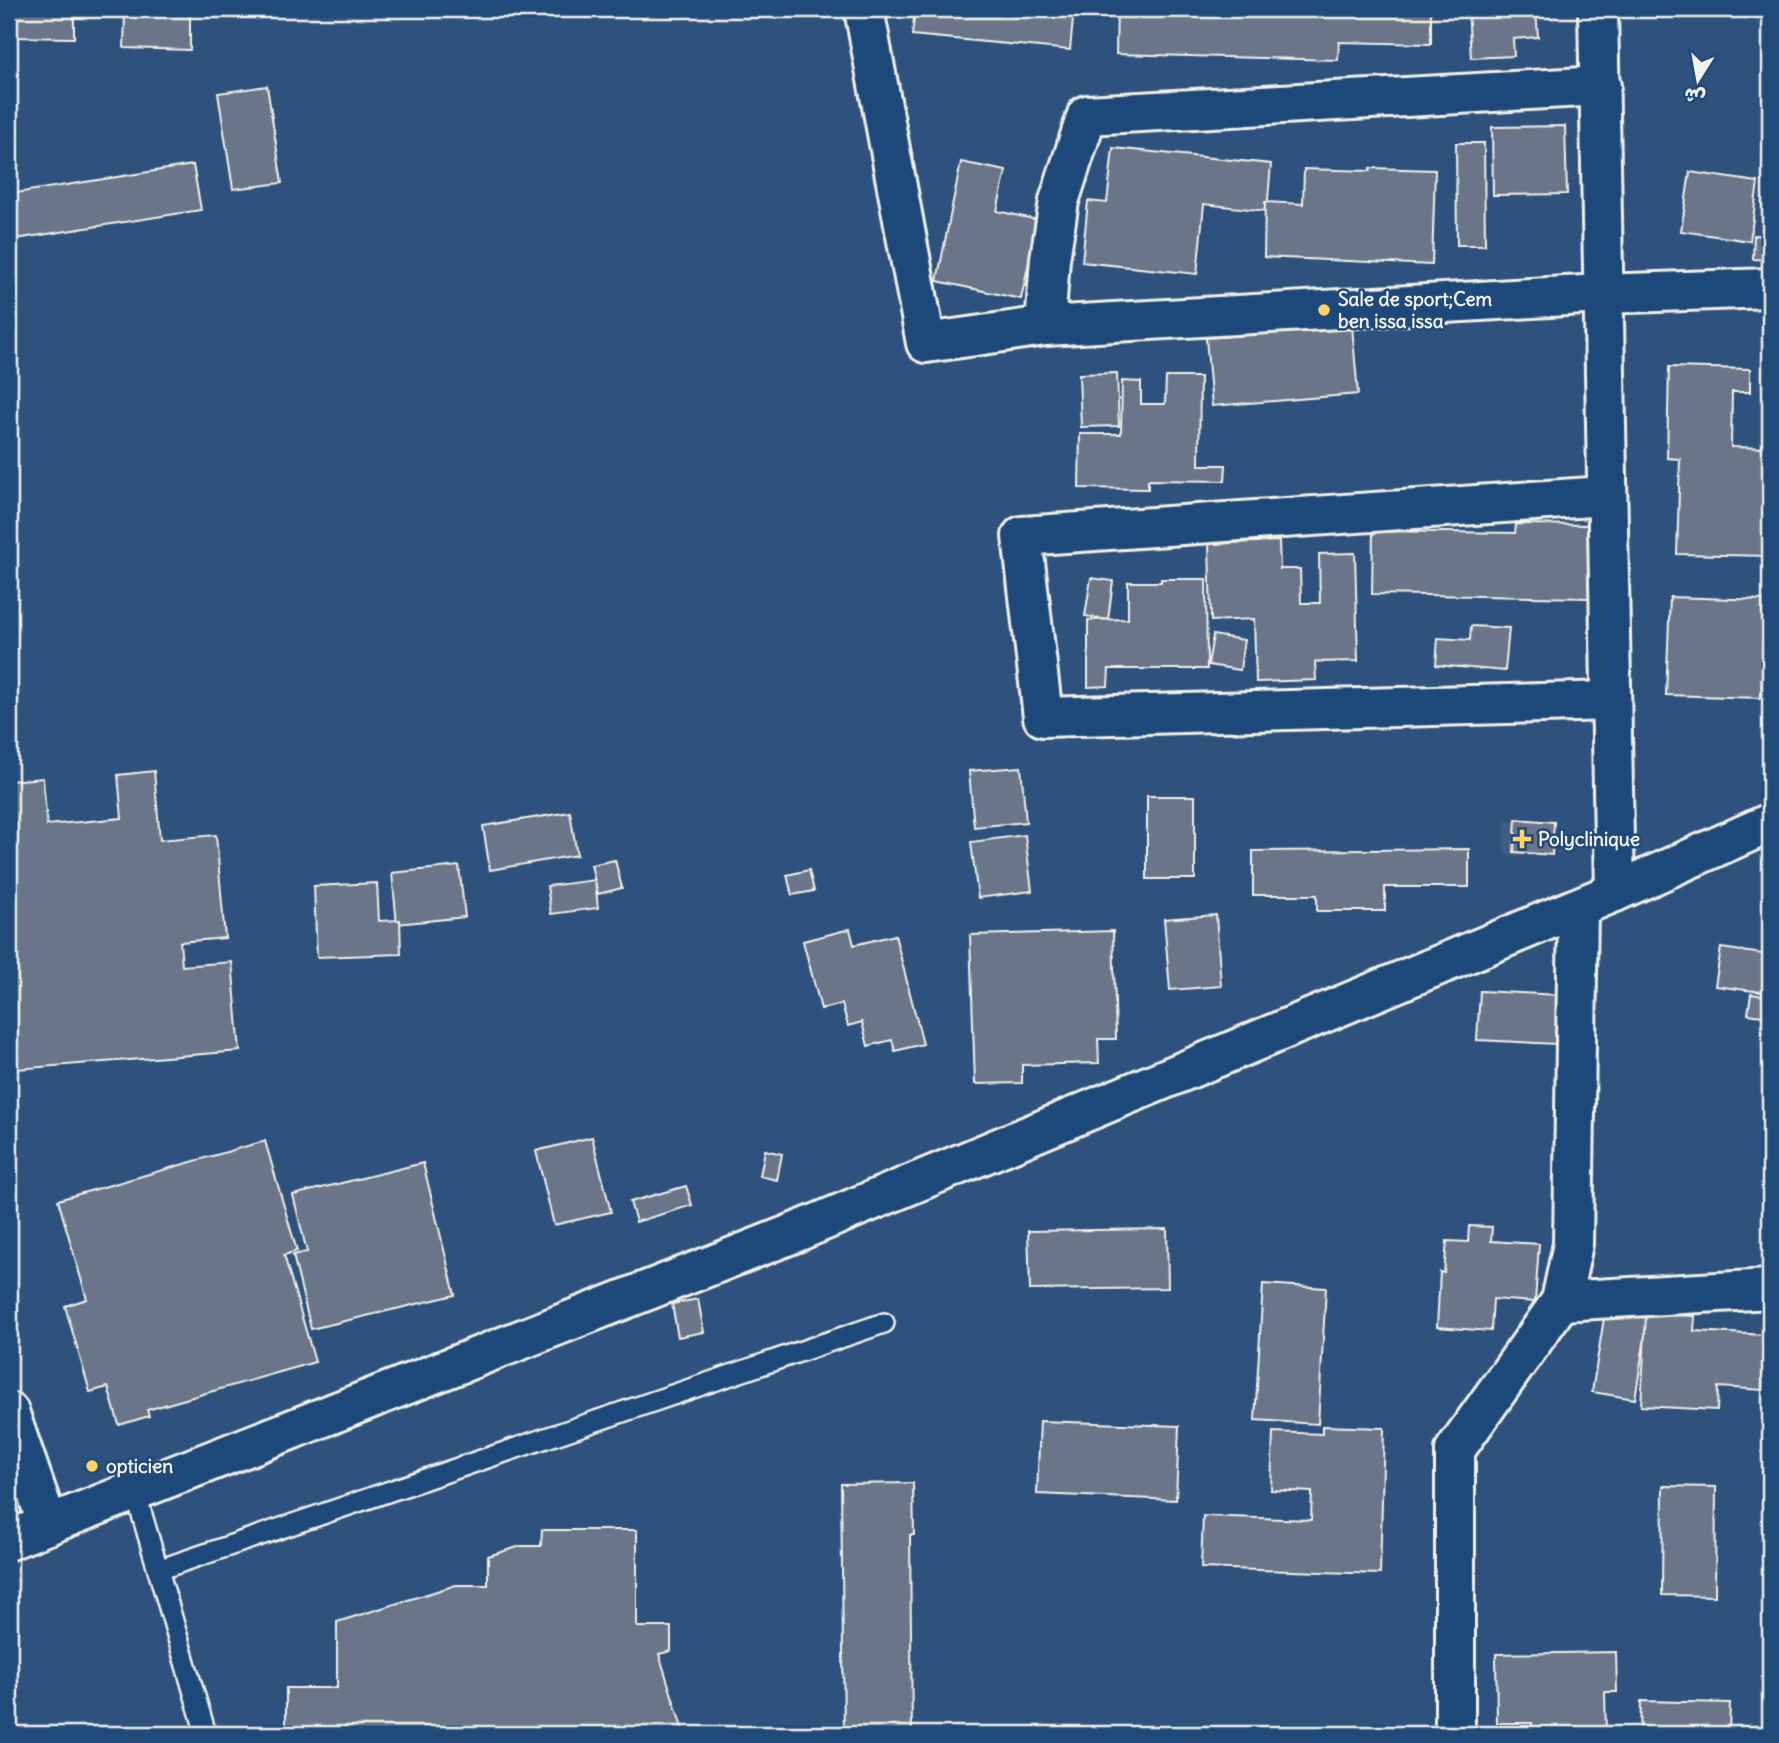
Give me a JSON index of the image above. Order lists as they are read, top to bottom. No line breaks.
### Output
{"places":{"other":["Sale de sport;Cem ben issa issa","opticien"],"health":["Polyclinique"]},"north":"bottom"}
